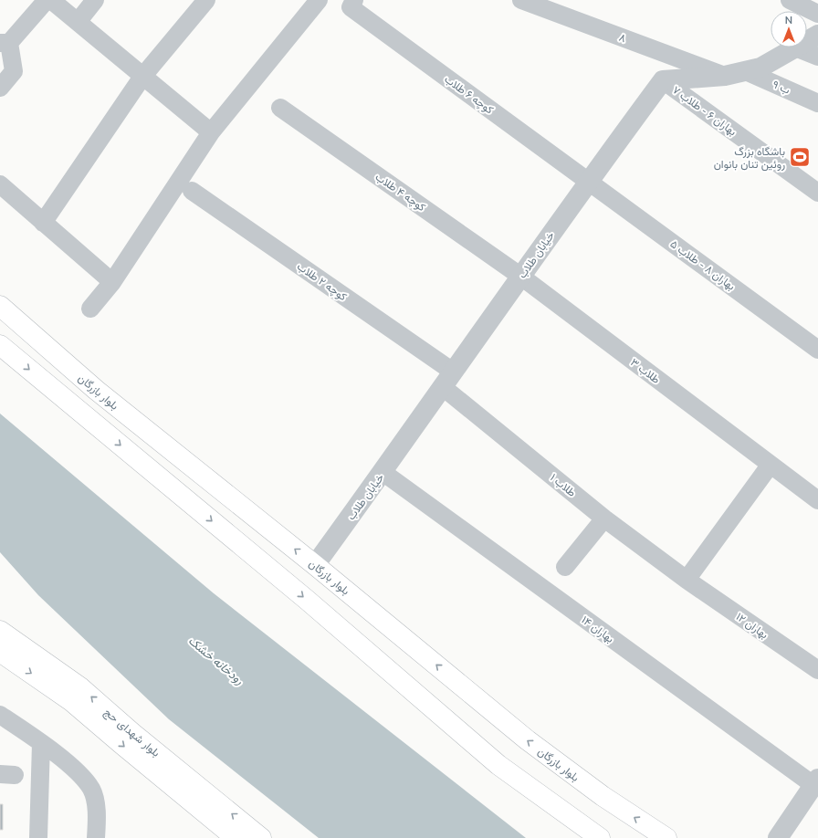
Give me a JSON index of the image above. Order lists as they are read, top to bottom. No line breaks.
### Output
{"streets":{"main road":["بلوار بازرگان","بلوار شهدای حج"],"street":["۸","۹ ب","کوچه ۶ طلاب","بهاران ۶ - طلاب ۷","کوچه ۴ طلاب","خیابان طلاب","بهاران ۸ - طلاب ۵","کوچه ۲ طلاب","طلاب ۳","طلاب ۱","بهاران ۱۲","بهاران ۱۴"]},"crossings":[["کوچه ۶ طلاب","خیابان طلاب"],["کوچه ۶ طلاب","بهاران ۸ - طلاب ۵"],["بهاران ۶ - طلاب ۷","خیابان طلاب"],["کوچه ۴ طلاب","خیابان طلاب"],["کوچه ۴ طلاب","طلاب ۳"],["خیابان طلاب","بهاران ۸ - طلاب ۵"],["خیابان طلاب","کوچه ۲ طلاب"],["خیابان طلاب","طلاب ۳"],["خیابان طلاب","بلوار بازرگان"],["خیابان طلاب","طلاب ۱"],["خیابان طلاب","بهاران ۱۴"],["کوچه ۲ طلاب","طلاب ۱"],["طلاب ۱","بهاران ۱۲"]],"water":["رودخانه خشک"],"places":{"sports":["باشگاه بزرگ روئین تنان بانوان"]},"north":"top"}
